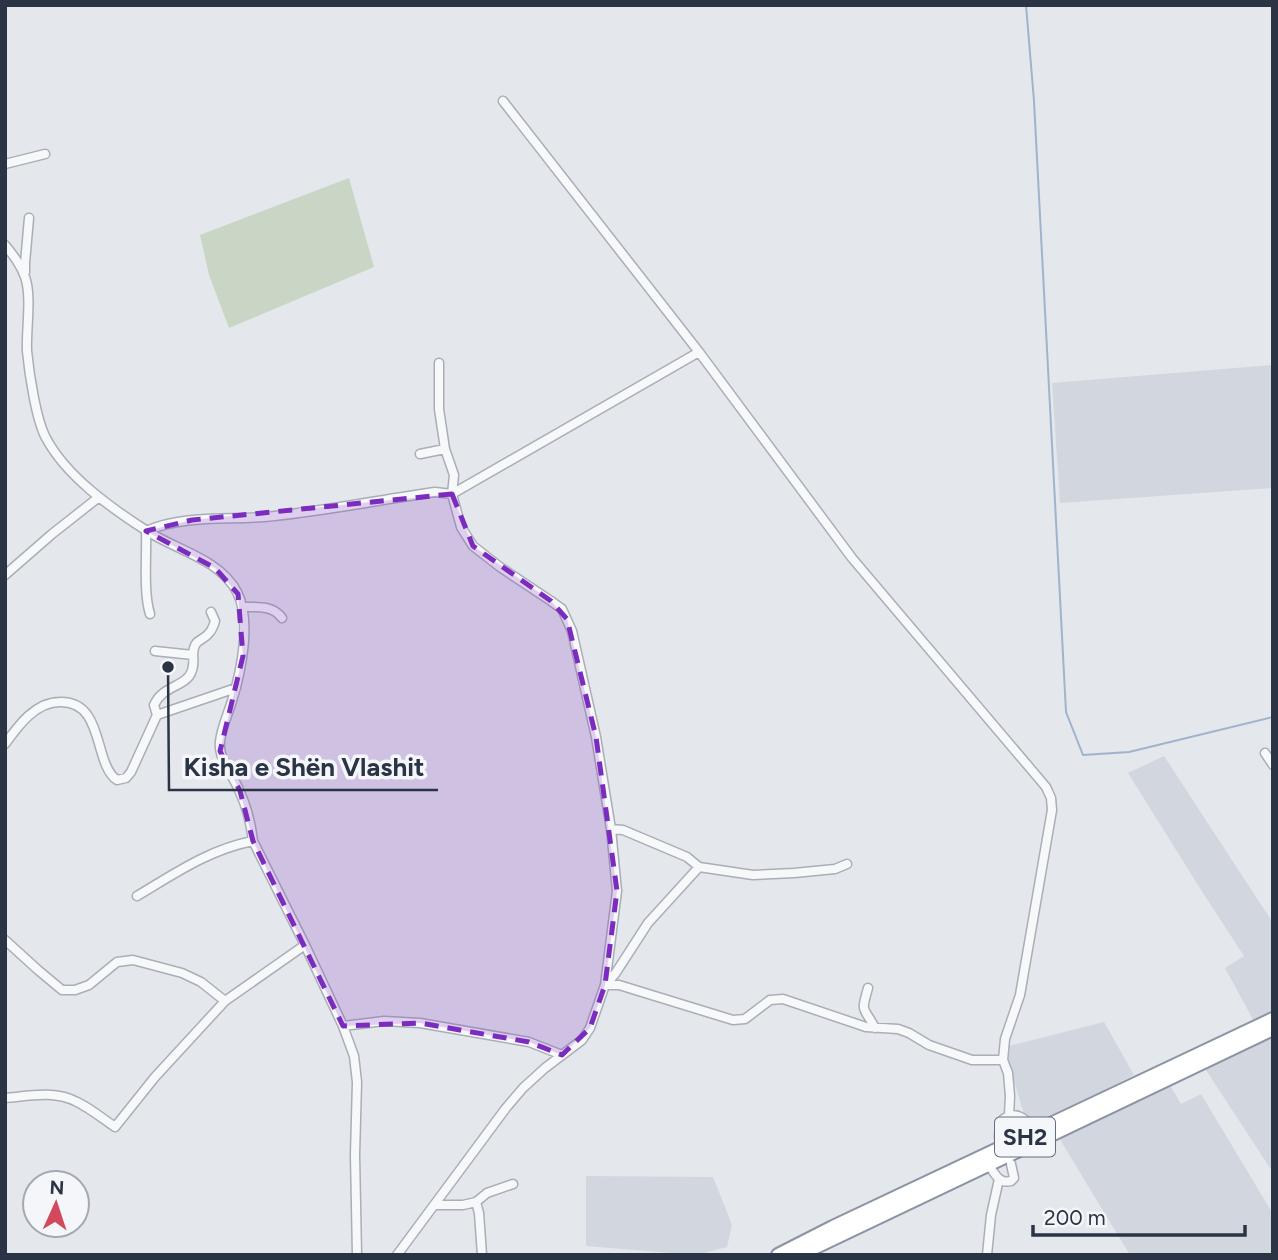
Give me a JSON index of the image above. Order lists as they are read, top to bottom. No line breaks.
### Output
{"streets":{"highway":["SH2"]},"places":["Kisha e Shën Vlashit"],"scale_bar":"200 m","north":"top"}
